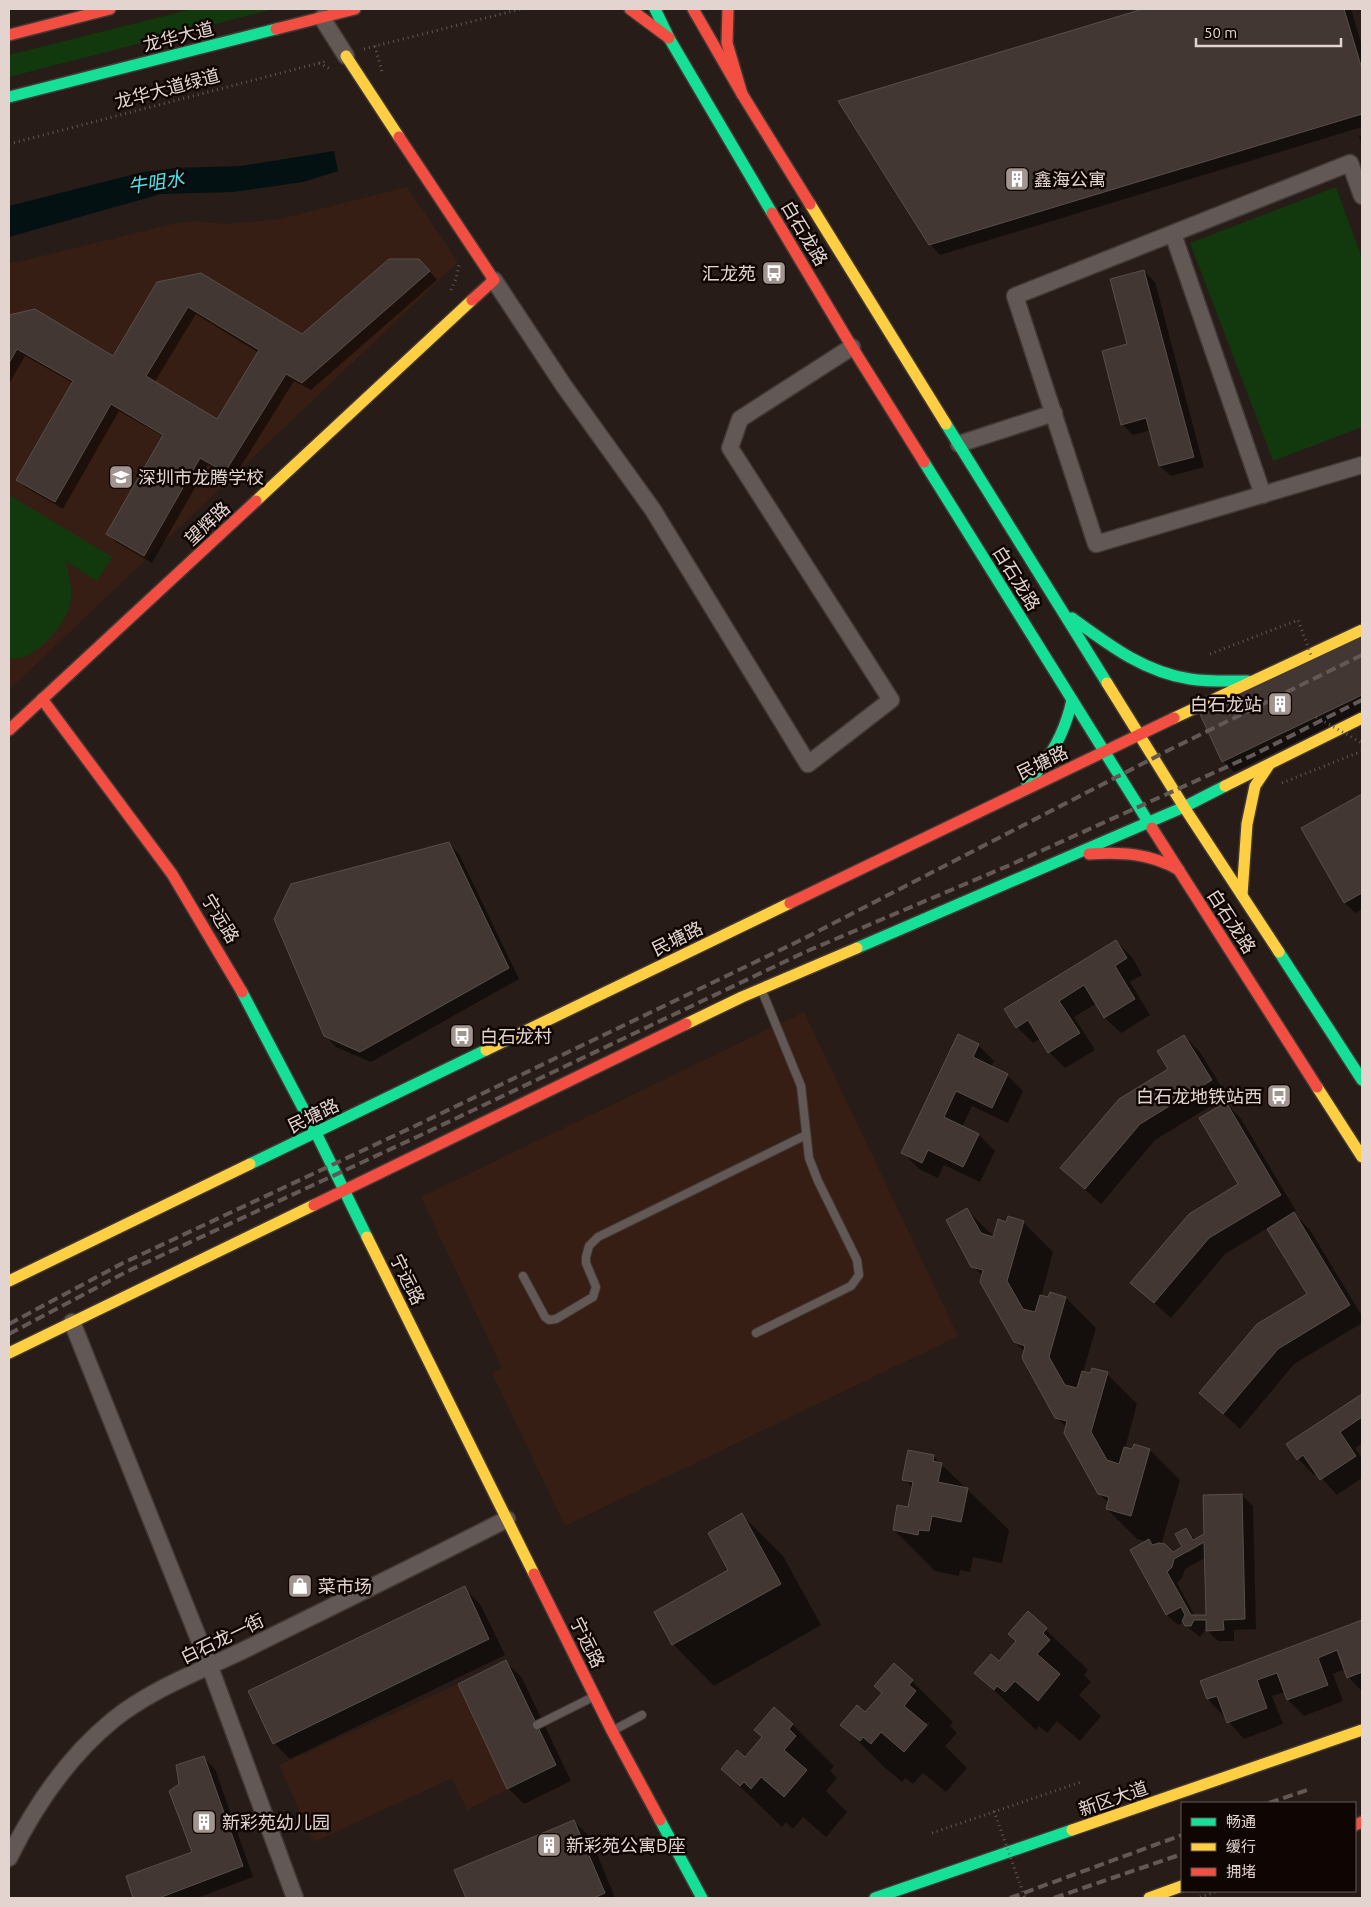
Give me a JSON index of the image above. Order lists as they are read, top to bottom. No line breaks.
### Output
{"streets":{"main road":["龙华大道","白石龙路","望辉路","民塘路","宁远路","新区大道"],"street":["白石龙一街"],"path":["龙华大道绿道"]},"crossings":[["白石龙路","民塘路"],["望辉路","宁远路"],["民塘路","宁远路"],["宁远路","白石龙一街"]],"water":["牛咀水"],"places":{"building":["鑫海公寓","白石龙站","新彩苑幼儿园","新彩苑公寓B座"],"bus stop":["汇龙苑","白石龙村","白石龙地铁站西"],"school or university":["深圳市龙腾学校"],"shop":["菜市场"]},"legend":["畅通","缓行","拥堵"],"scale_bar":"50 m"}
